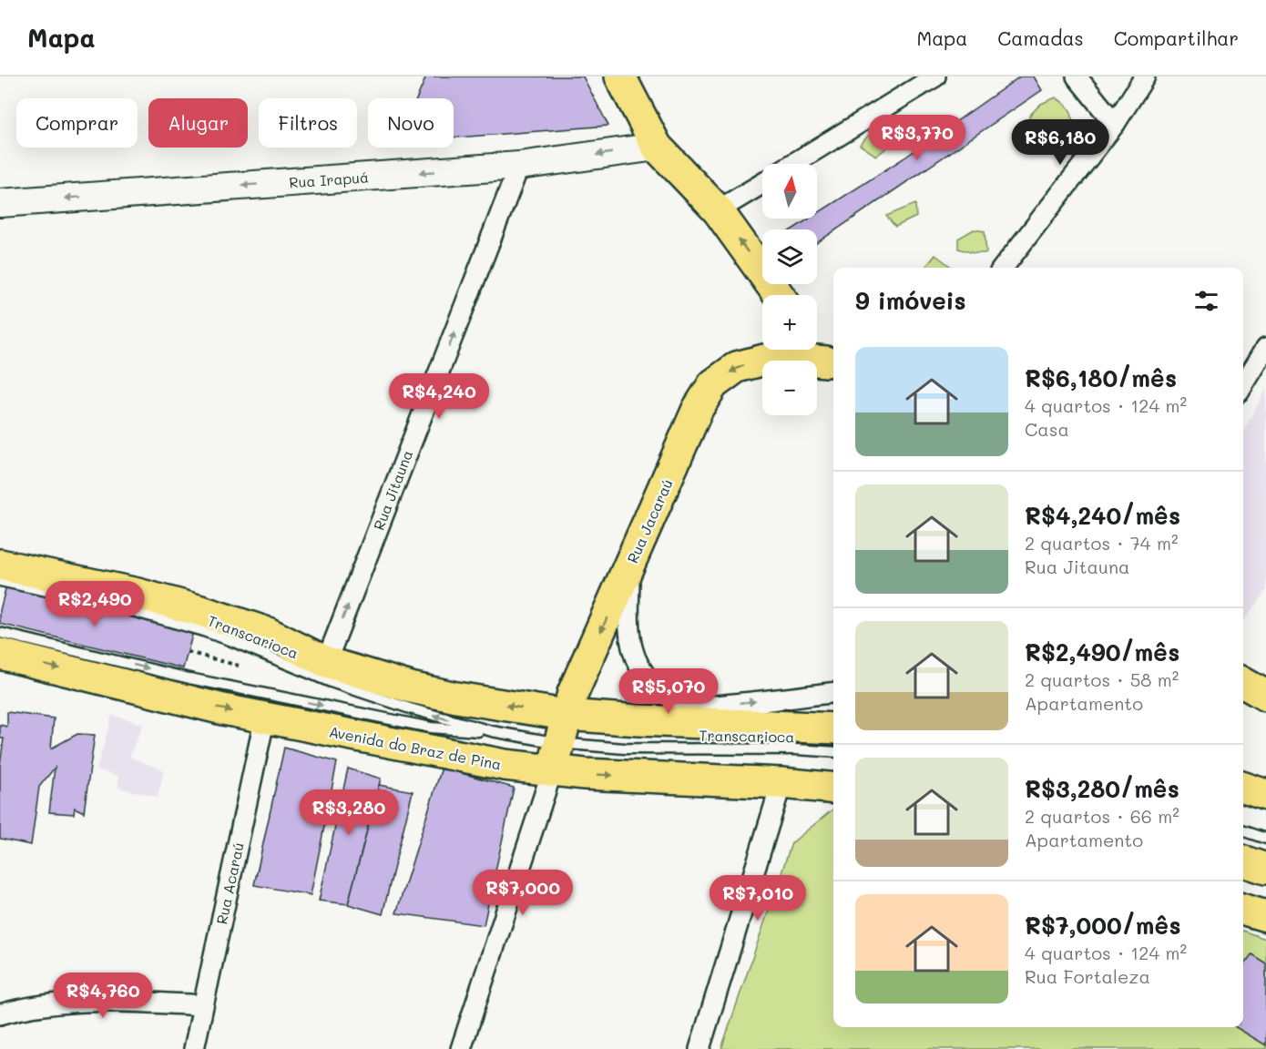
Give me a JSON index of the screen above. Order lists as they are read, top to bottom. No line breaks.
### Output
{"streets":{"main road":["Rua Jacaraú","Avenida do Braz de Pina"],"street":["Rua Irapuá","Rua Jitauna","Rua Acaraú"],"lane":["Transcarioca"]},"crossings":[["Rua Irapuá","Rua Jitauna"],["Rua Jacaraú","Transcarioca"],["Rua Jacaraú","Avenida do Braz de Pina"],["Avenida do Braz de Pina","Rua Acaraú"]],"one_way":["Rua Irapuá","Rua Jitauna","Rua Jacaraú"],"north":"top","page":{"header":"Mapa","nav":["Mapa","Camadas","Compartilhar"],"chip":["Comprar","Alugar","Filtros","Novo"],"price":["R$3,770","R$6,180","R$4,240","R$2,490","R$5,070","R$3,280","R$7,000","R$7,010","R$4,760"],"map_buttons":["+","−"],"heading":"9 imóveis","list":[{"name":"R$6,180/mês","note":"4 quartos · 124 m² · Casa"},{"name":"R$4,240/mês","note":"2 quartos · 74 m² · Rua Jitauna"},{"name":"R$2,490/mês","note":"2 quartos · 58 m² · Apartamento"},{"name":"R$3,280/mês","note":"2 quartos · 66 m² · Apartamento"},{"name":"R$7,000/mês","note":"4 quartos · 124 m² · Rua Fortaleza"}]}}
